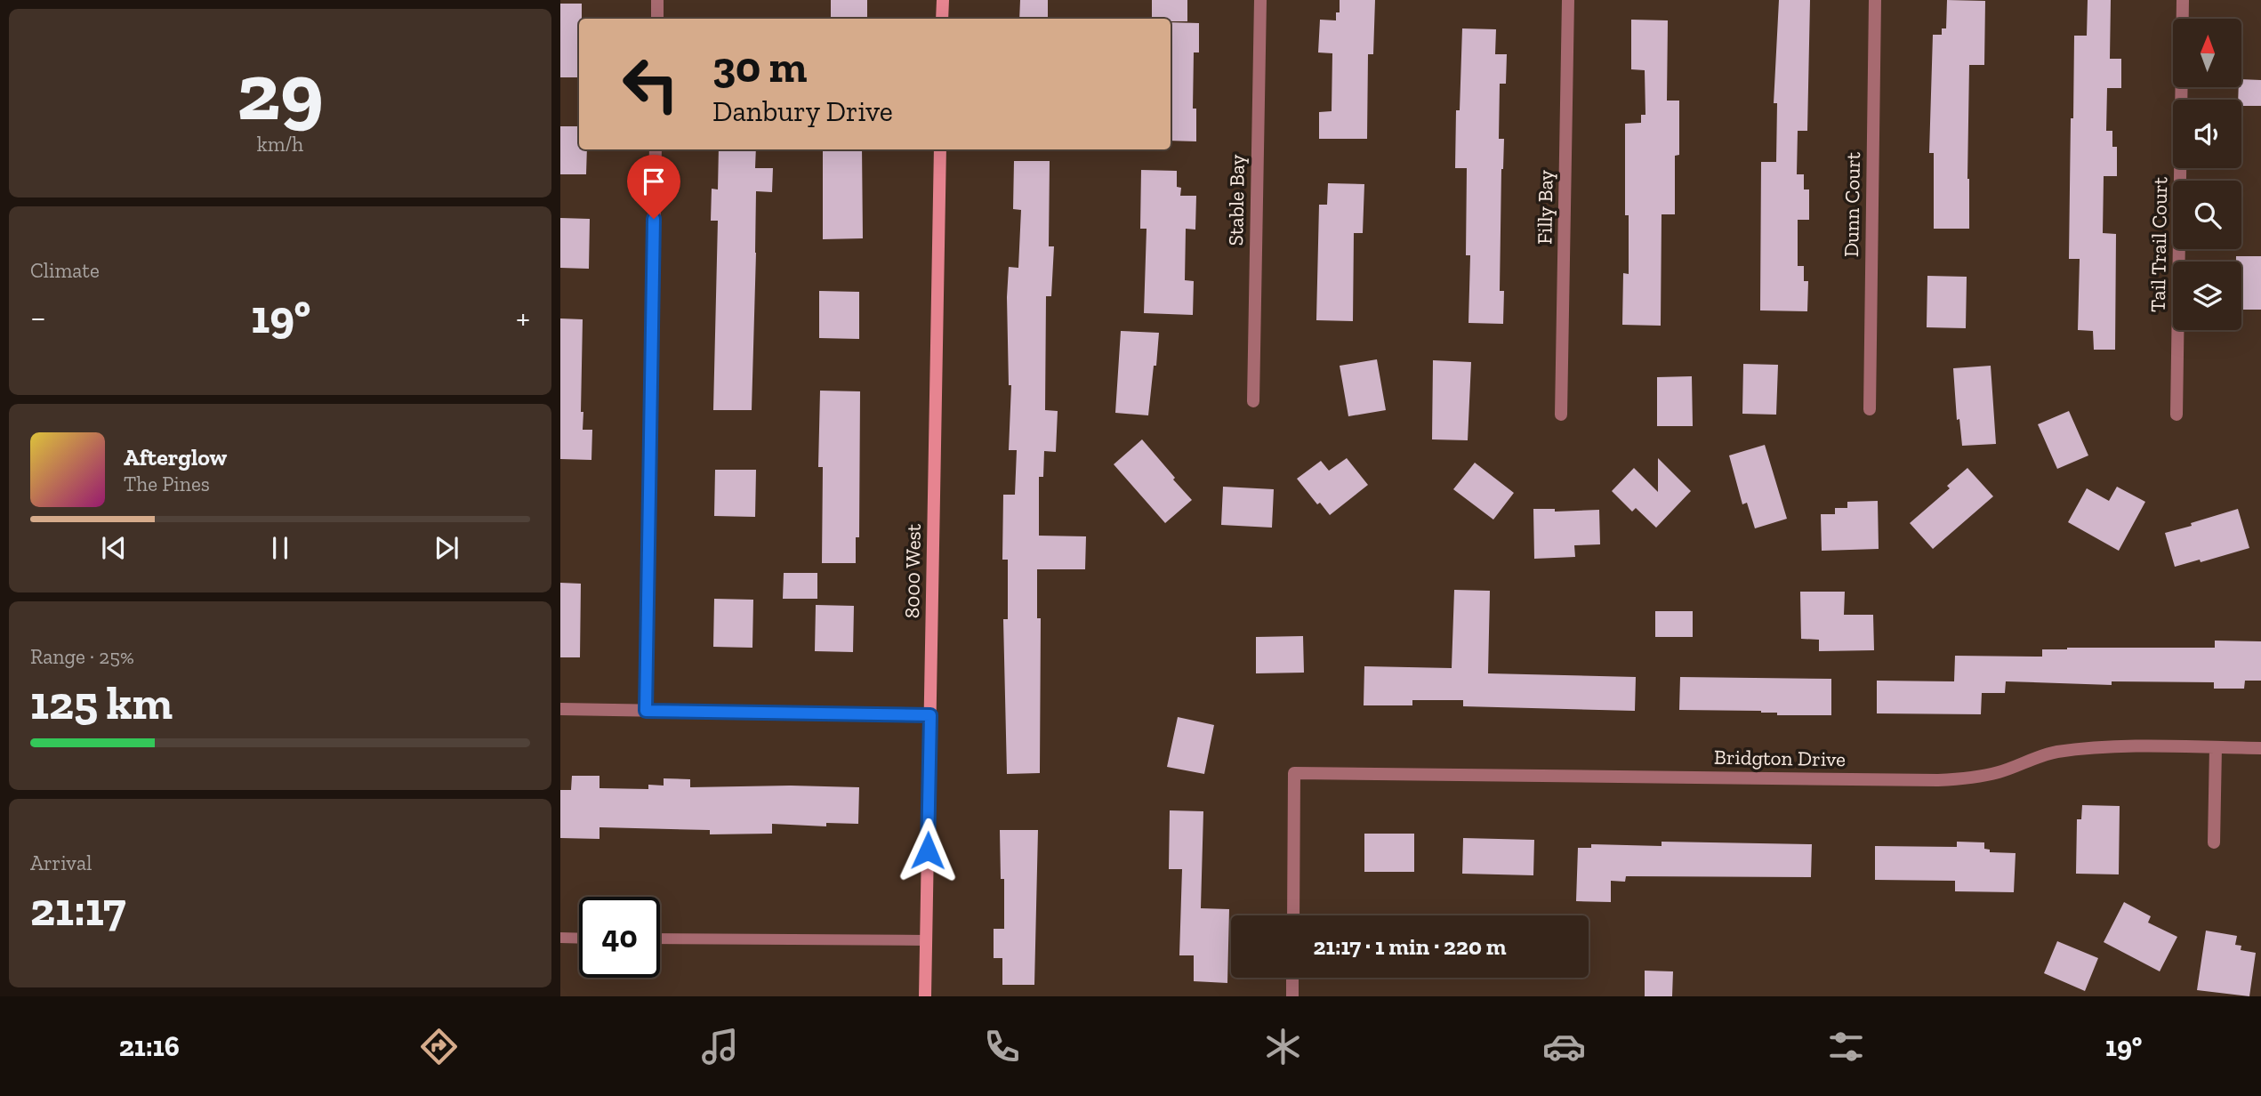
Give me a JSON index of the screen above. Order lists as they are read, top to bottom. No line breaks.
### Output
{"streets":{"street":["Stable Bay","Dunn Court","Filly Bay","Tail Trail Court","8000 West","Bridgton Drive"]},"north":"top","page":{"tile":[["29","km/h"],"Climate",["Range · 25%","125 km"],["Arrival","21:17"]],"turn":["30 m","Danbury Drive"],"heat":["−","19°","+"],"song":["Afterglow","The Pines"],"limit":"40","trip":"21:17 · 1 min · 220 m","tabs":["21:16","19°"]}}
